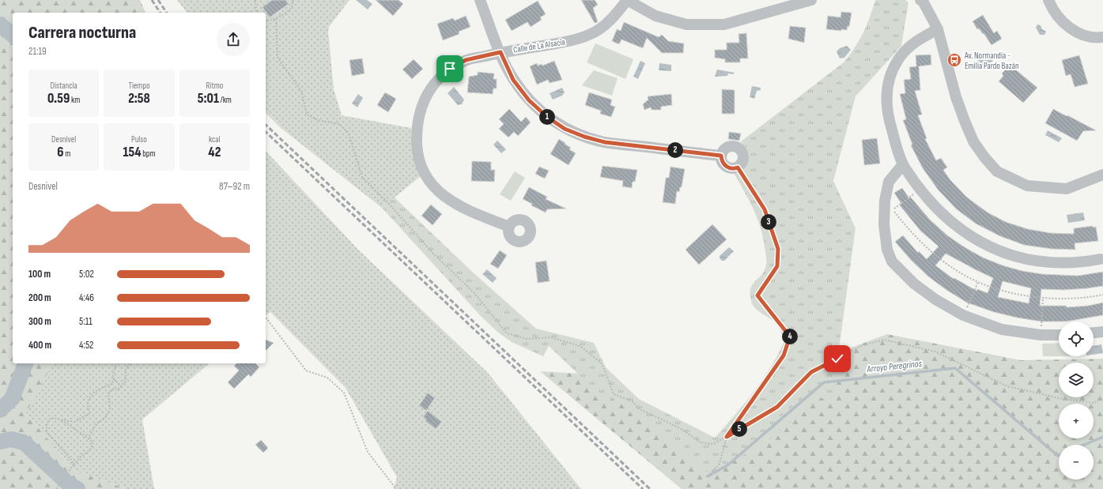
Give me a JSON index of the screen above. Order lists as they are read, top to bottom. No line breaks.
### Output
{"streets":{"street":["Calle de La Alsacia"]},"water":["Arroyo Peregrinos"],"places":{"bus stop":["Av. Normandía - Emilia Pardo Bazán"]},"page":{"heading":["Carrera nocturna","21:19"],"stats":[["Distancia","0.59 km"],["Tiempo","2:58"],["Ritmo","5:01 /km"],["Desnivel","6 m"],["Pulso","154 bpm"],["kcal","42"]],"pins":["1","2","3","4","5"],"chart":["Desnivel","87–92 m"],"list":[{"name":"100 m","note":"5:02"},{"name":"200 m","note":"4:46"},{"name":"300 m","note":"5:11"},{"name":"400 m","note":"4:52"}],"map_buttons":["+","−"]}}
